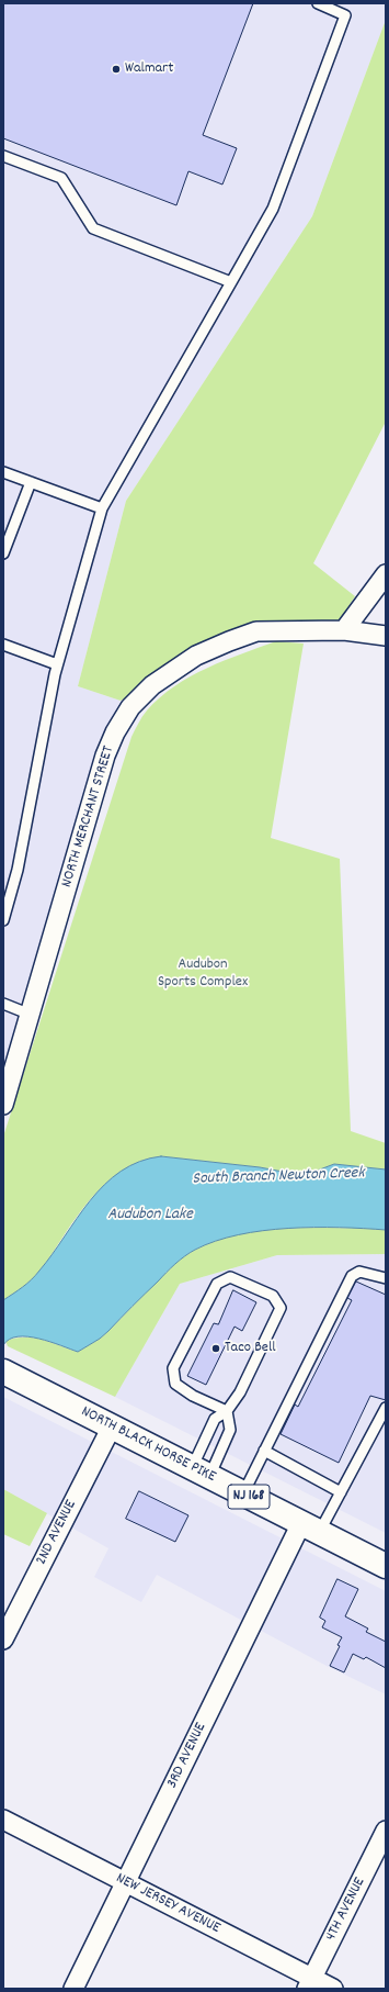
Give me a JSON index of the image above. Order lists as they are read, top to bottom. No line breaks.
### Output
{"streets":{"main road":["NORTH BLACK HORSE PIKE","NJ 168"],"street":["NORTH MERCHANT STREET","2ND AVENUE","3RD AVENUE","NEW JERSEY AVENUE","4TH AVENUE"]},"crossings":[["NORTH BLACK HORSE PIKE","2ND AVENUE"],["NORTH BLACK HORSE PIKE","3RD AVENUE"],["3RD AVENUE","NEW JERSEY AVENUE"],["NEW JERSEY AVENUE","4TH AVENUE"]],"water":["South Branch Newton Creek","Audubon Lake"],"parks":["Audubon Sports Complex"],"places":["Walmart","Taco Bell"]}
